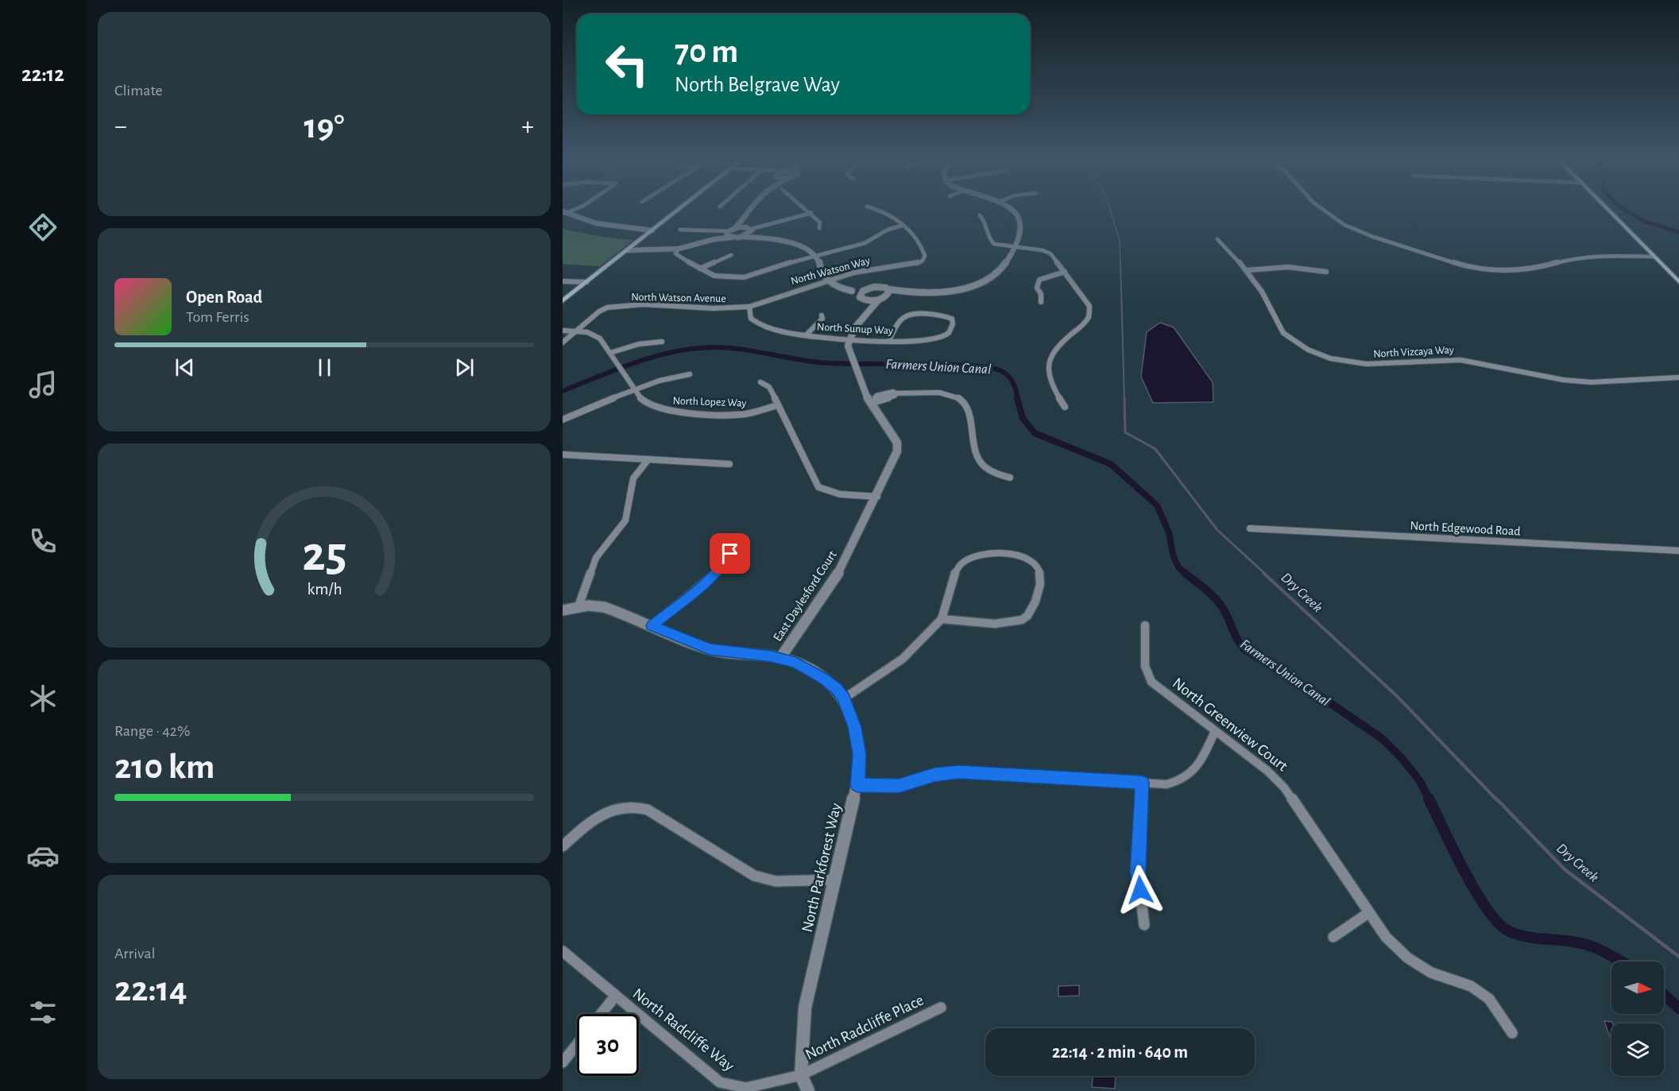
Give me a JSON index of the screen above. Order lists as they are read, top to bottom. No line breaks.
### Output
{"streets":{"street":["North Watson Way","North Watson Avenue","North Sunup Way","North Vizcaya Way","North Lopez Way","North Edgewood Road","East Daylesford Court","North Greenview Court","North Parkforest Way","North Radcliffe Place","North Radcliffe Way"]},"crossings":[["North Watson Way","North Watson Avenue"],["North Watson Way","North Sunup Way"],["North Watson Avenue","North Sunup Way"],["North Watson Avenue","North Lopez Way"],["East Daylesford Court","North Parkforest Way"],["North Parkforest Way","North Radcliffe Place"],["North Parkforest Way","North Radcliffe Way"],["North Radcliffe Place","North Radcliffe Way"]],"water":["Farmers Union Canal","Dry Creek"],"north":"right","page":{"tabs":"22:12","tile":["Climate",["Range · 42%","210 km"],["Arrival","22:14"]],"turn":["70 m","North Belgrave Way"],"heat":["−","19°","+"],"song":["Open Road","Tom Ferris"],"limit":"30","trip":"22:14 · 2 min · 640 m","gauge":["25","km/h"]}}
